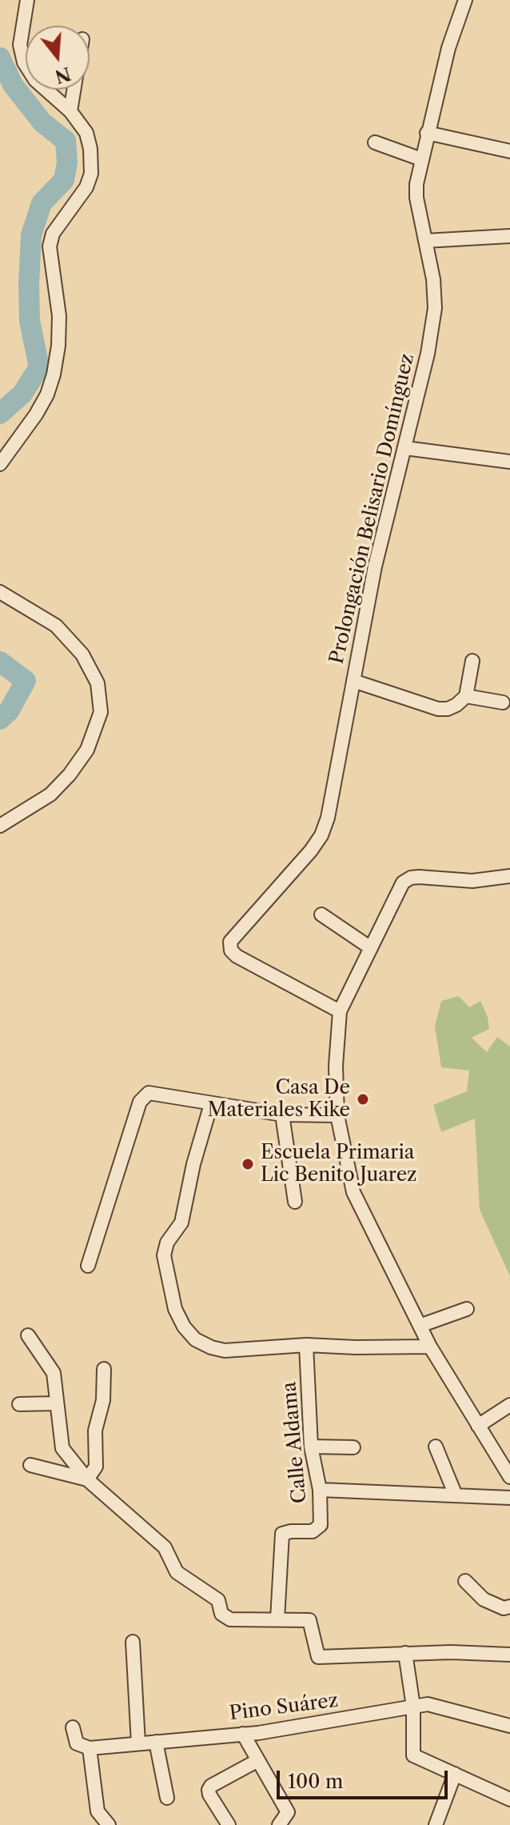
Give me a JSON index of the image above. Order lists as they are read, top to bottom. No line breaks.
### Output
{"streets":{"street":["Prolongación Belisario Domínguez","Calle Aldama","Pino Suárez"]},"places":["Casa De Materiales Kike","Escuela Primaria Lic Benito Juarez"],"scale_bar":"100 m","north":"bottom"}
